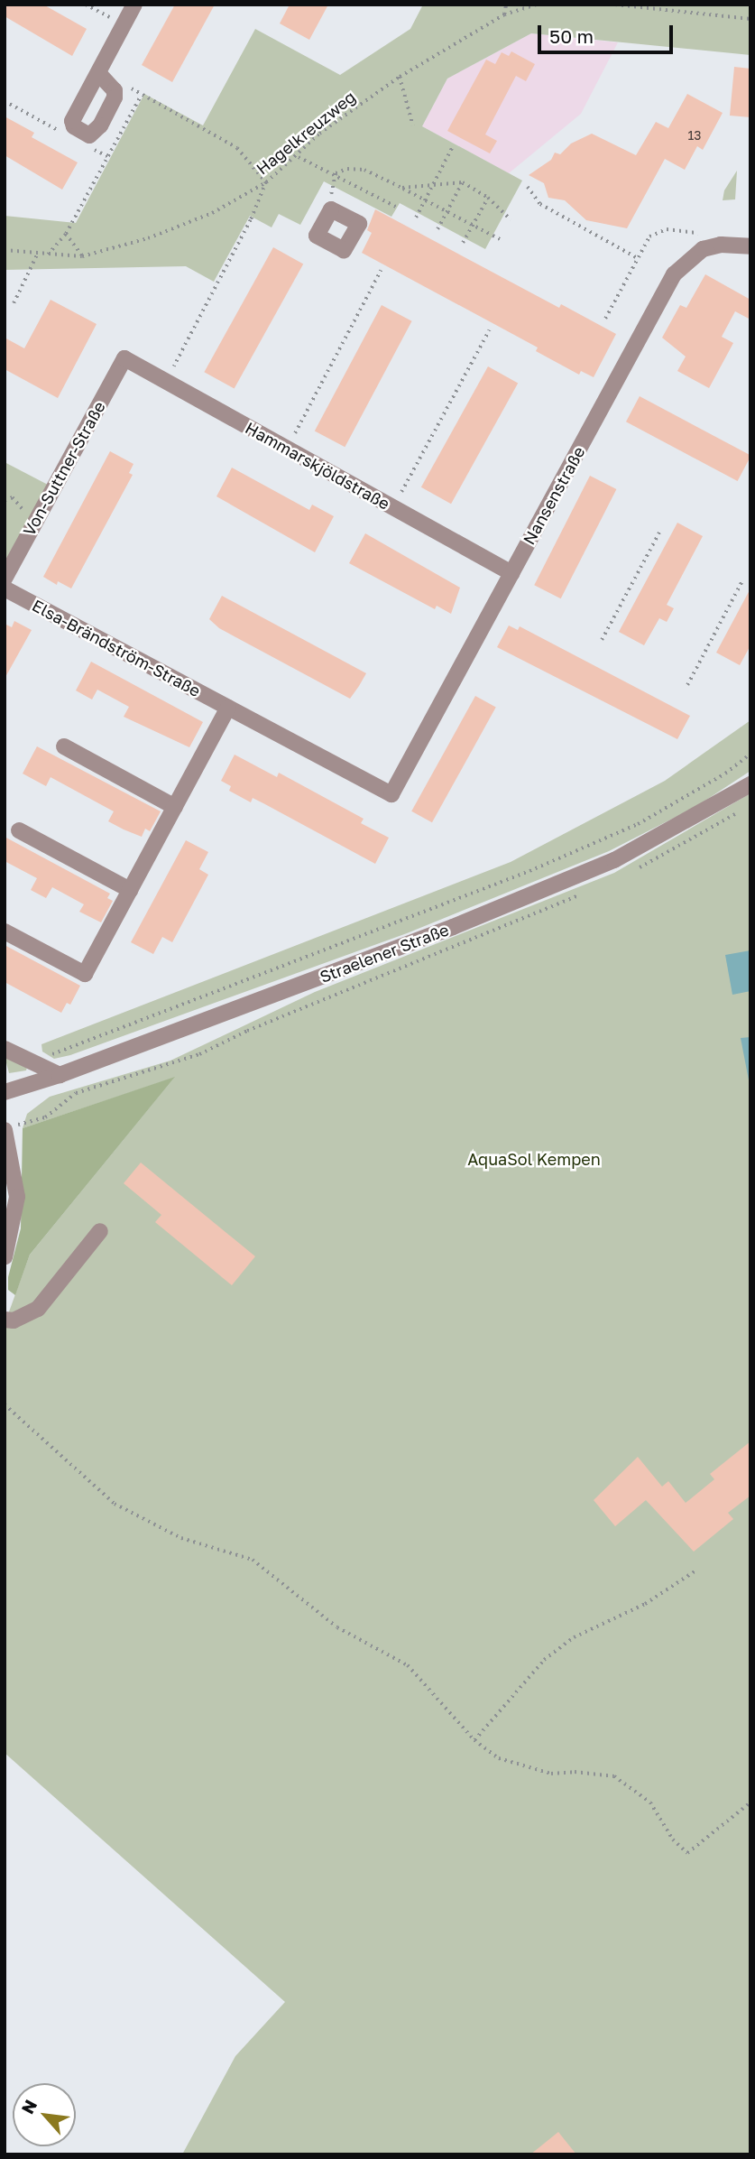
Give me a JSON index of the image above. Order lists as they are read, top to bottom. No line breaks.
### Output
{"streets":{"street":["Hammarskjöldstraße","Von-Suttner-Straße","Nansenstraße","Elsa-Brändström-Straße","Straelener Straße"],"path":["Hagelkreuzweg"]},"crossings":[["Hammarskjöldstraße","Von-Suttner-Straße"],["Hammarskjöldstraße","Nansenstraße"],["Nansenstraße","Elsa-Brändström-Straße"]],"parks":["AquaSol Kempen"],"house_numbers":["13"],"scale_bar":"50 m","north":"top left"}
